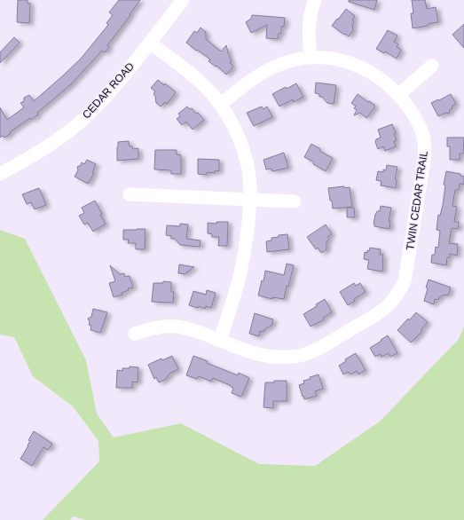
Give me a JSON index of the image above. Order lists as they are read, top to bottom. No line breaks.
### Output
{"streets":{"street":["CEDAR ROAD","TWIN CEDAR TRAIL"]}}
